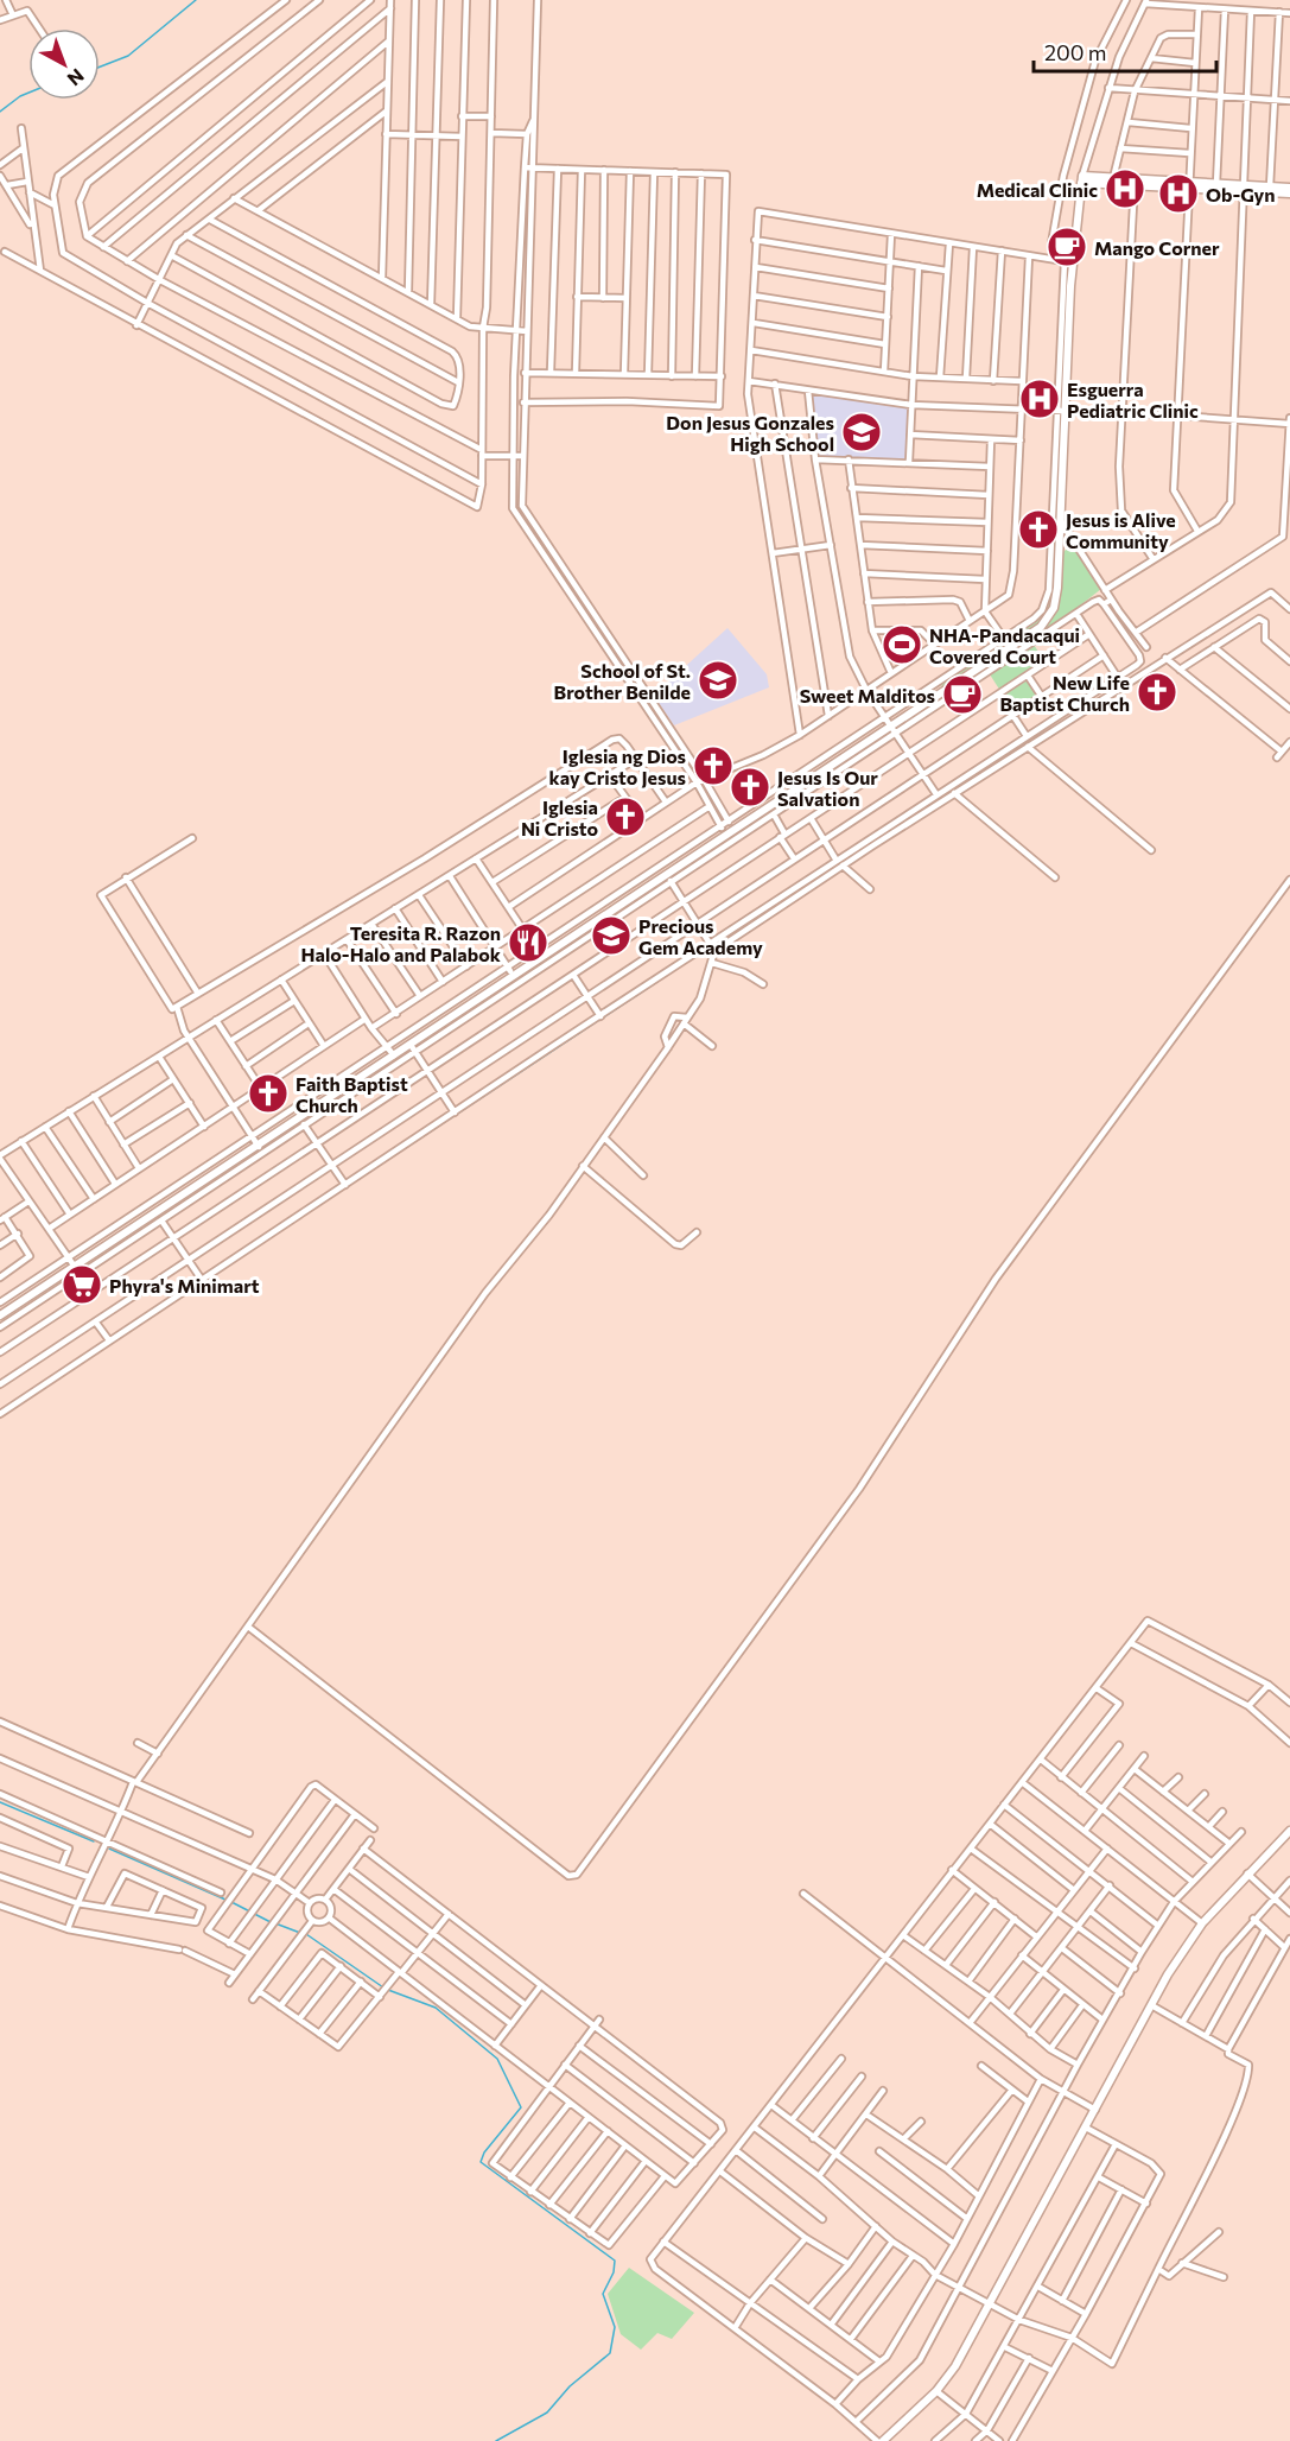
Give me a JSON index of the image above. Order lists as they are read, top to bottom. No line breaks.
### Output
{"places":{"hospital":["Medical Clinic","Ob-Gyn","Esguerra Pediatric Clinic"],"cafe":["Mango Corner","Sweet Malditos"],"school or university":["Don Jesus Gonzales High School","School of St. Brother Benilde","Precious Gem Academy"],"church":["Jesus is Alive Community","New Life Baptist Church","Iglesia ng Dios kay Cristo Jesus","Jesus Is Our Salvation","Iglesia Ni Cristo","Faith Baptist Church"],"sports":["NHA-Pandacaqui Covered Court"],"restaurant":["Teresita R. Razon Halo-Halo and Palabok"],"supermarket":["Phyra's Minimart"]},"scale_bar":"200 m","north":"bottom right"}
